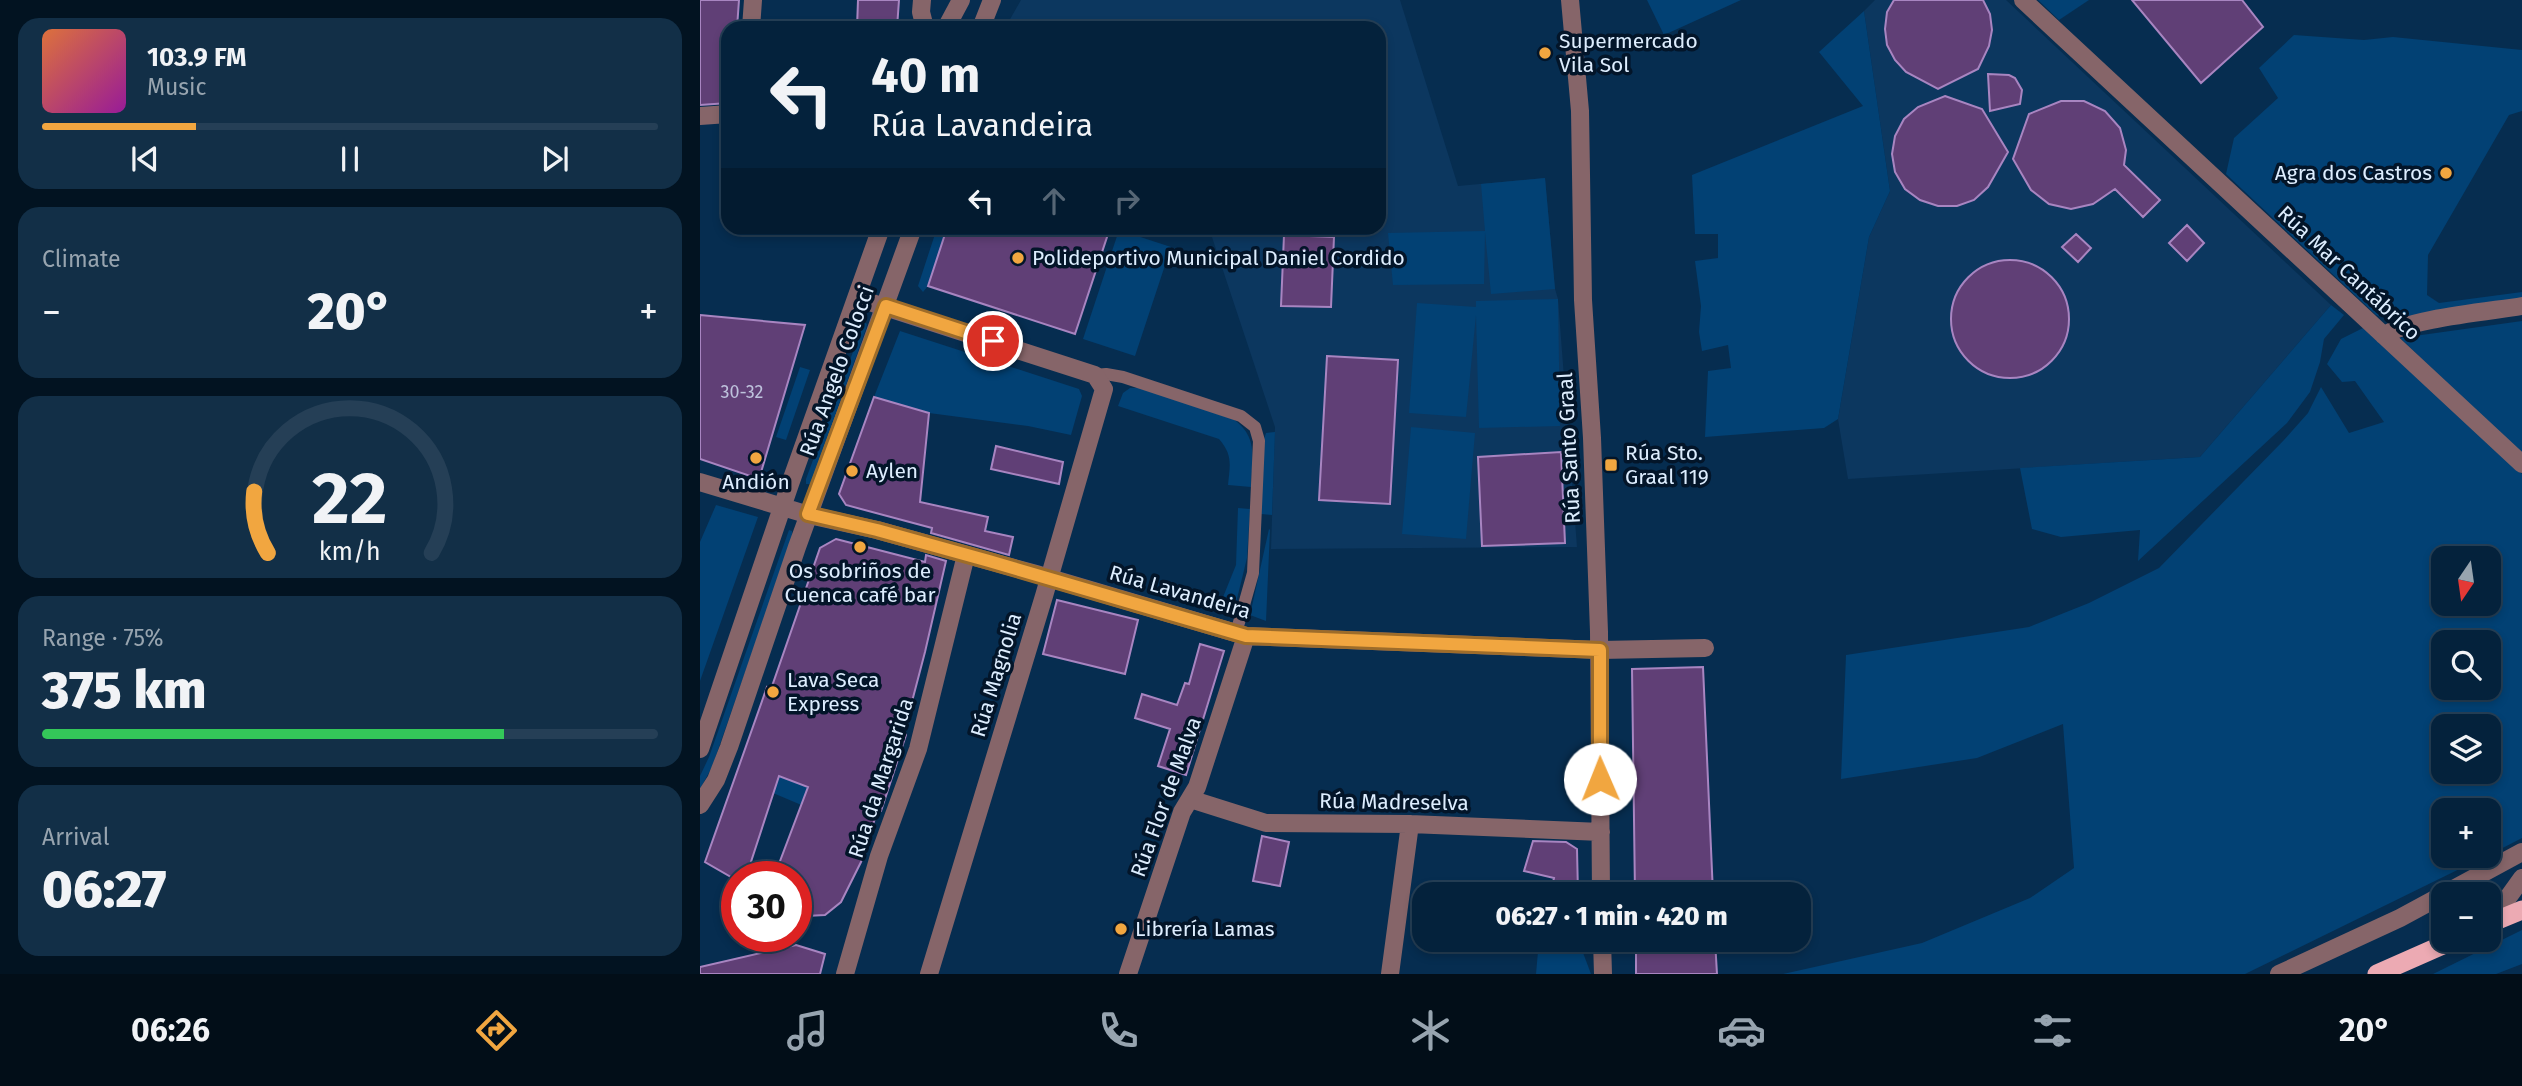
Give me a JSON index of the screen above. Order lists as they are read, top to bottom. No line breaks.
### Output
{"streets":{"street":["Rúa Mar Cantábrico","Rúa Angelo Colocci","Rúa Santo Graal","Rúa Lavandeira","Rúa Magnolia","Rúa da Margarida","Rúa Flor de Malva","Rúa Madreselva"]},"crossings":[["Rúa Angelo Colocci","Rúa Lavandeira"],["Rúa Santo Graal","Rúa Lavandeira"],["Rúa Santo Graal","Rúa Madreselva"],["Rúa Lavandeira","Rúa Magnolia"],["Rúa Lavandeira","Rúa da Margarida"],["Rúa Lavandeira","Rúa Flor de Malva"],["Rúa Flor de Malva","Rúa Madreselva"]],"places":{"other":["Supermercado Vila Sol","Agra dos Castros","Polideportivo Municipal Daniel Cordido","Andión","Aylen","Os sobriños de Cuenca café bar","Lava Seca Express","Librería Lamas"],"transit":["Rúa Sto. Graal 119"]},"house_numbers":["30-32"],"north":"bottom","page":{"turn":["40 m","Rúa Lavandeira"],"song":["103.9 FM","Music"],"tile":["Climate",["Range · 75%","375 km"],["Arrival","06:27"]],"heat":["−","20°","+"],"map_buttons":["+","−"],"limit":"30","trip":"06:27 · 1 min · 420 m","tabs":["06:26","20°"],"gauge":["22","km/h"]}}
